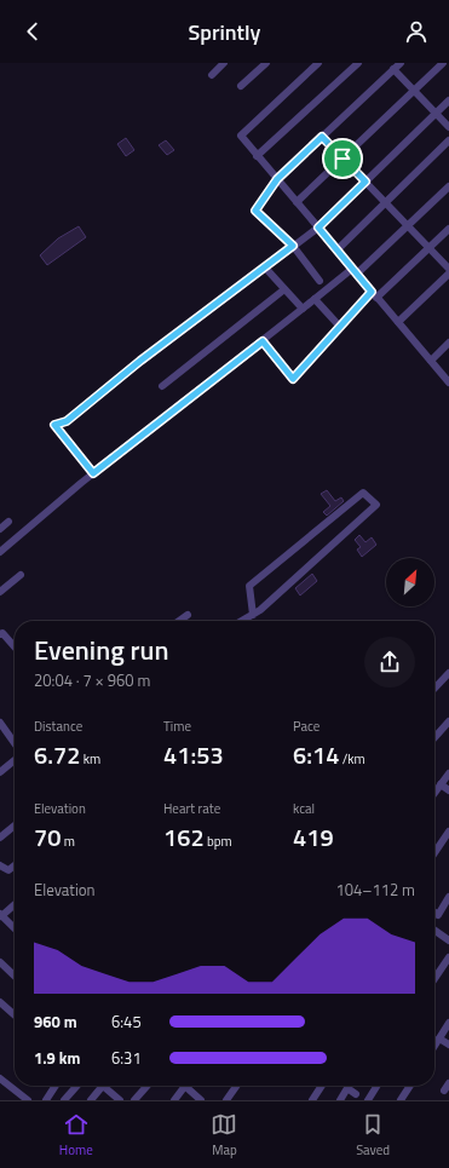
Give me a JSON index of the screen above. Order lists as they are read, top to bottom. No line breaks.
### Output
{"north":"top right","page":{"header":"Sprintly","heading":["Evening run","20:04 · 7 × 960 m"],"stats":[["Distance","6.72 km"],["Time","41:53"],["Pace","6:14 /km"],["Elevation","70 m"],["Heart rate","162 bpm"],["kcal","419"]],"chart":["Elevation","104–112 m"],"list":[{"name":"960 m","note":"6:45"},{"name":"1.9 km","note":"6:31"}],"tabs":["Home","Map","Saved"]}}
